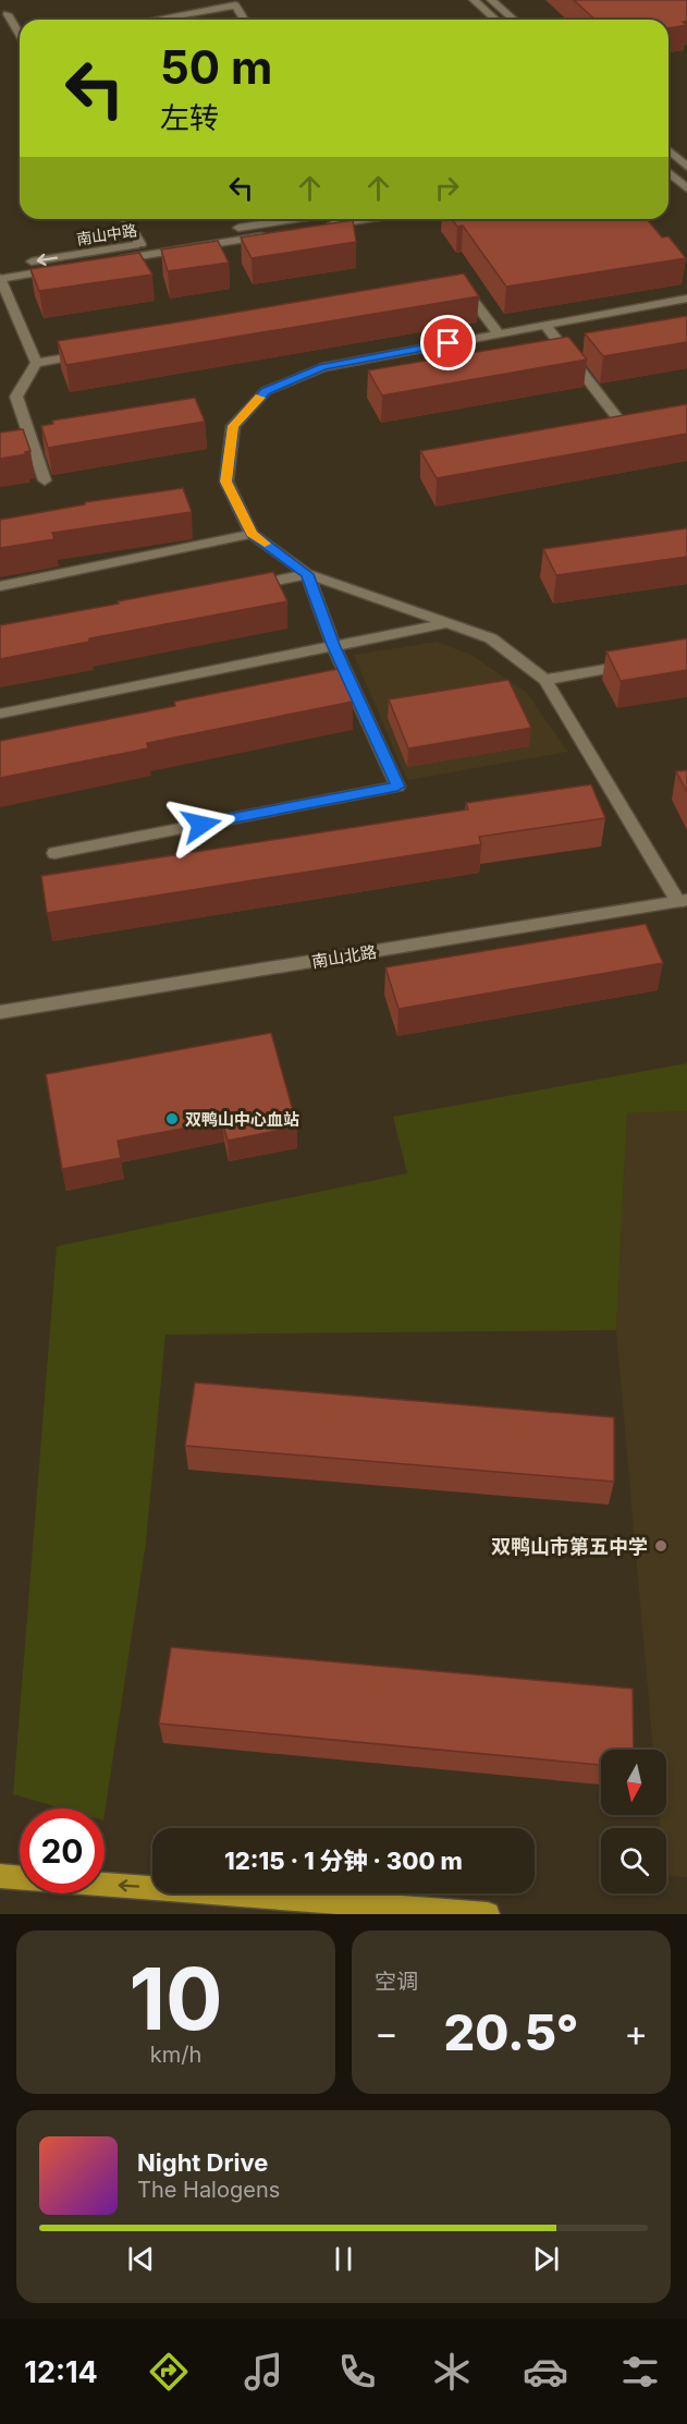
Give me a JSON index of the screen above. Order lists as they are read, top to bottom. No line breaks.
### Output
{"streets":{"street":["南山中路","南山北路"]},"places":["双鸭山中心血站","双鸭山市第五中学"],"north":"bottom","page":{"turn":["50 m","左转"],"limit":"20","trip":"12:15 · 1 分钟 · 300 m","tile":[["10","km/h"],"空调"],"heat":["−","20.5°","+"],"song":["Night Drive","The Halogens"],"tabs":"12:14"}}
